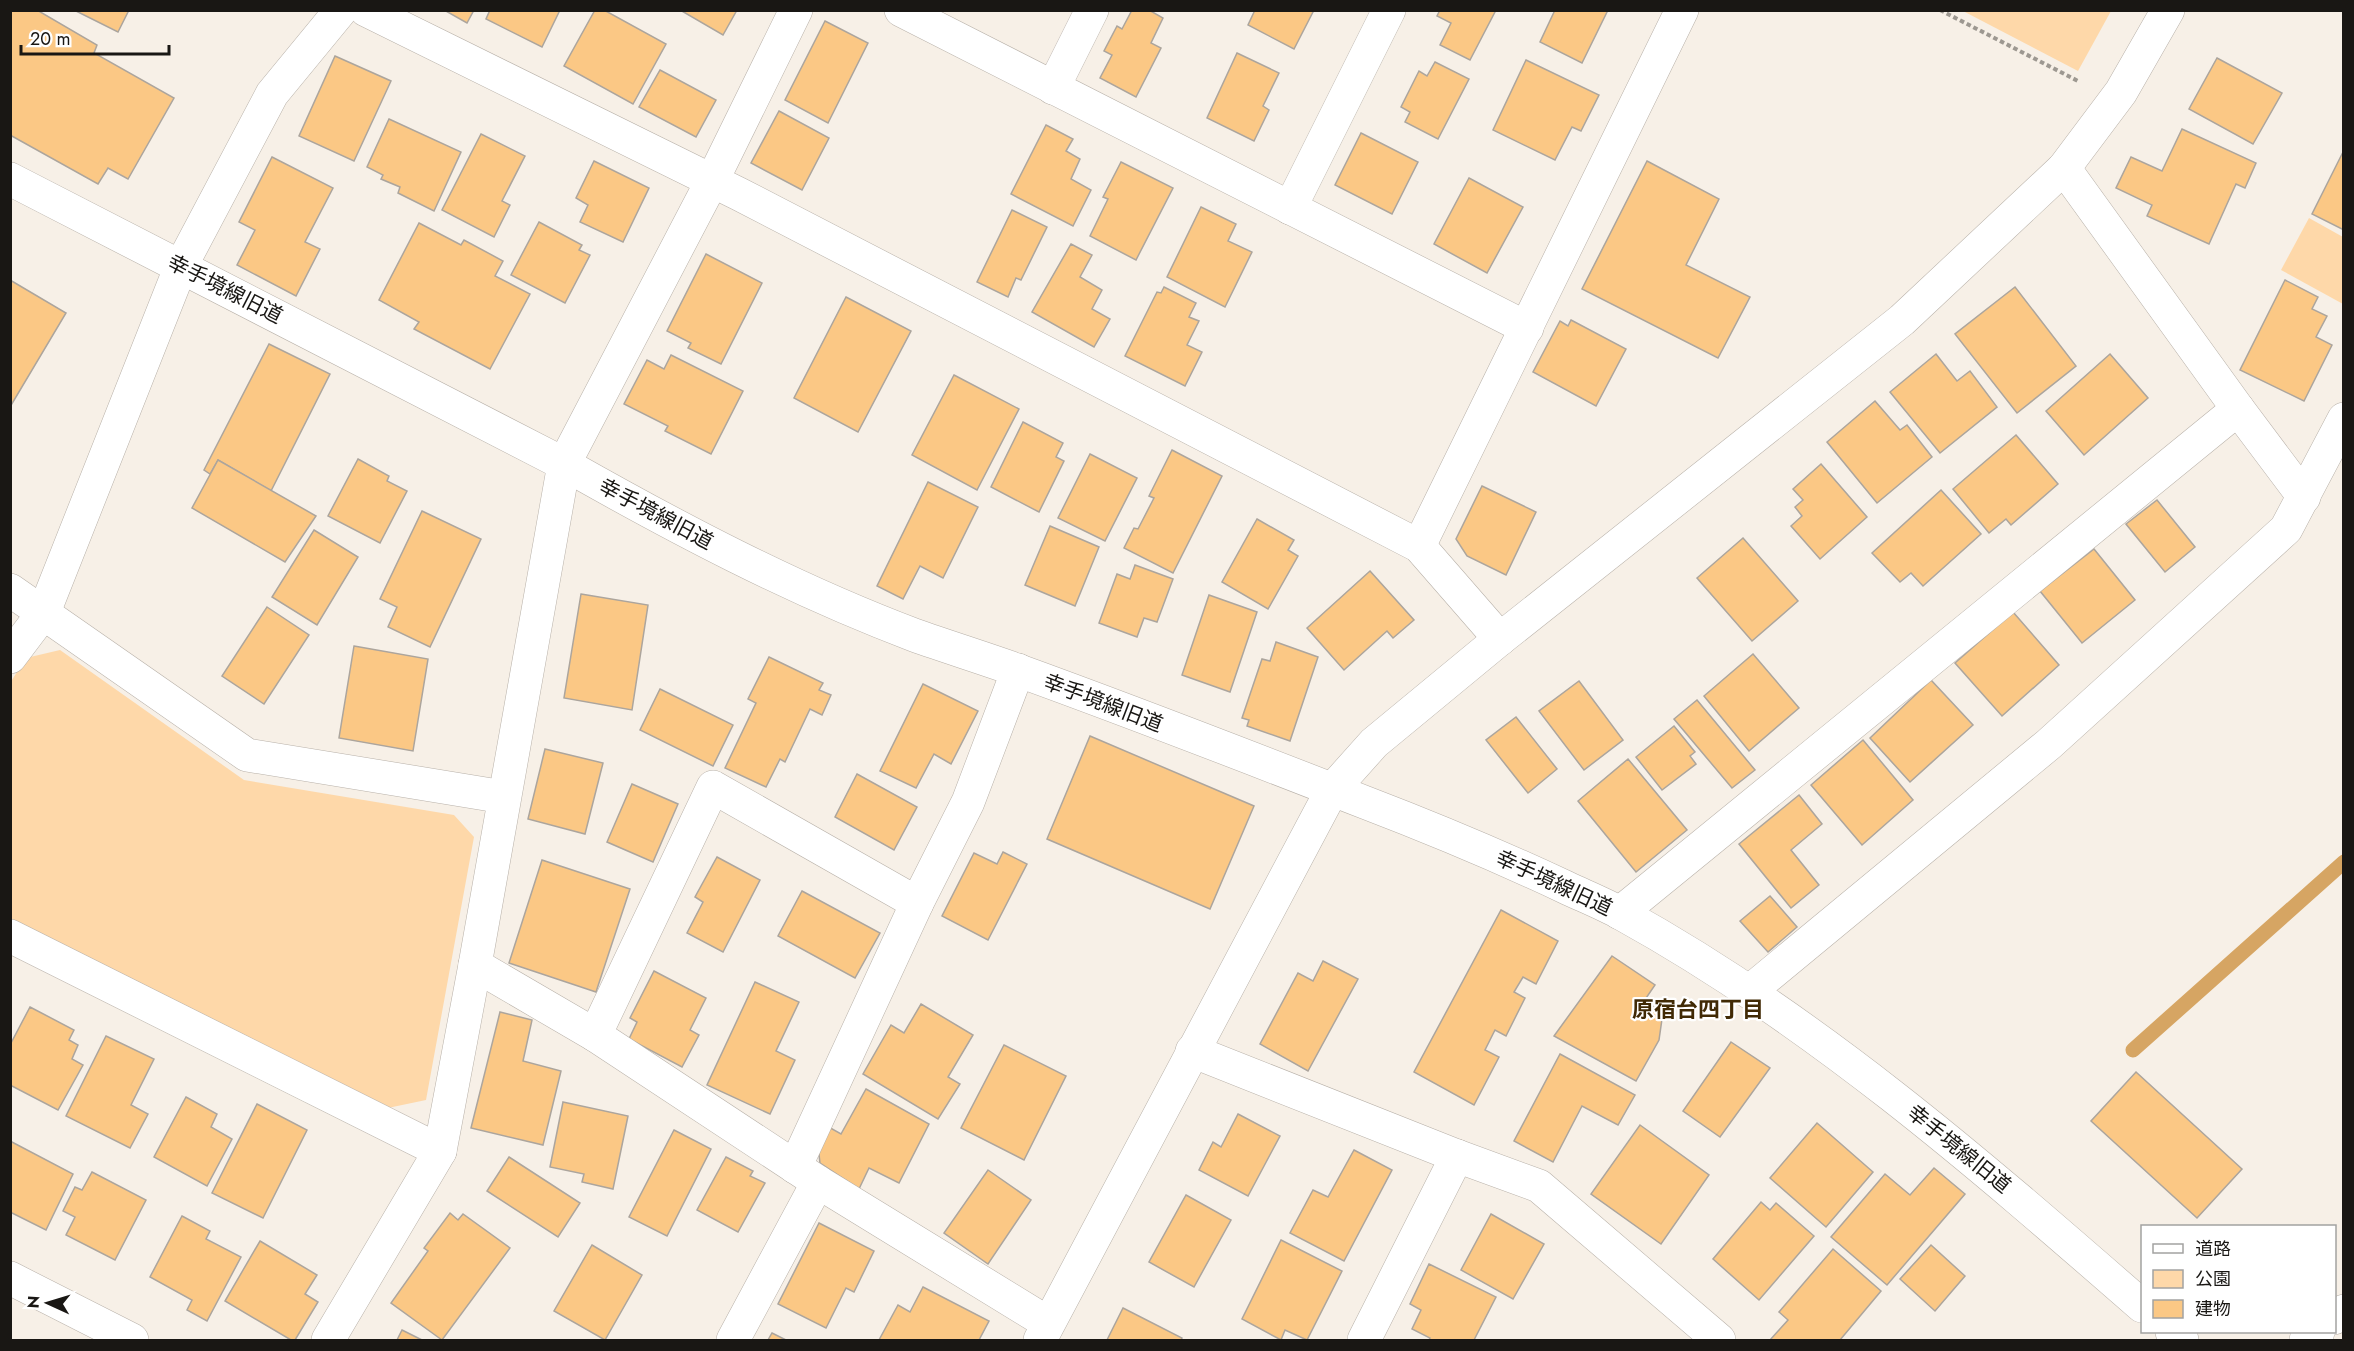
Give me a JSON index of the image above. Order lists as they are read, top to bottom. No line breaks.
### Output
{"streets":{"street":["幸手境線旧道"]},"districts":["原宿台四丁目"],"legend":["道路","公園","建物"],"scale_bar":"20 m","north":"left"}
